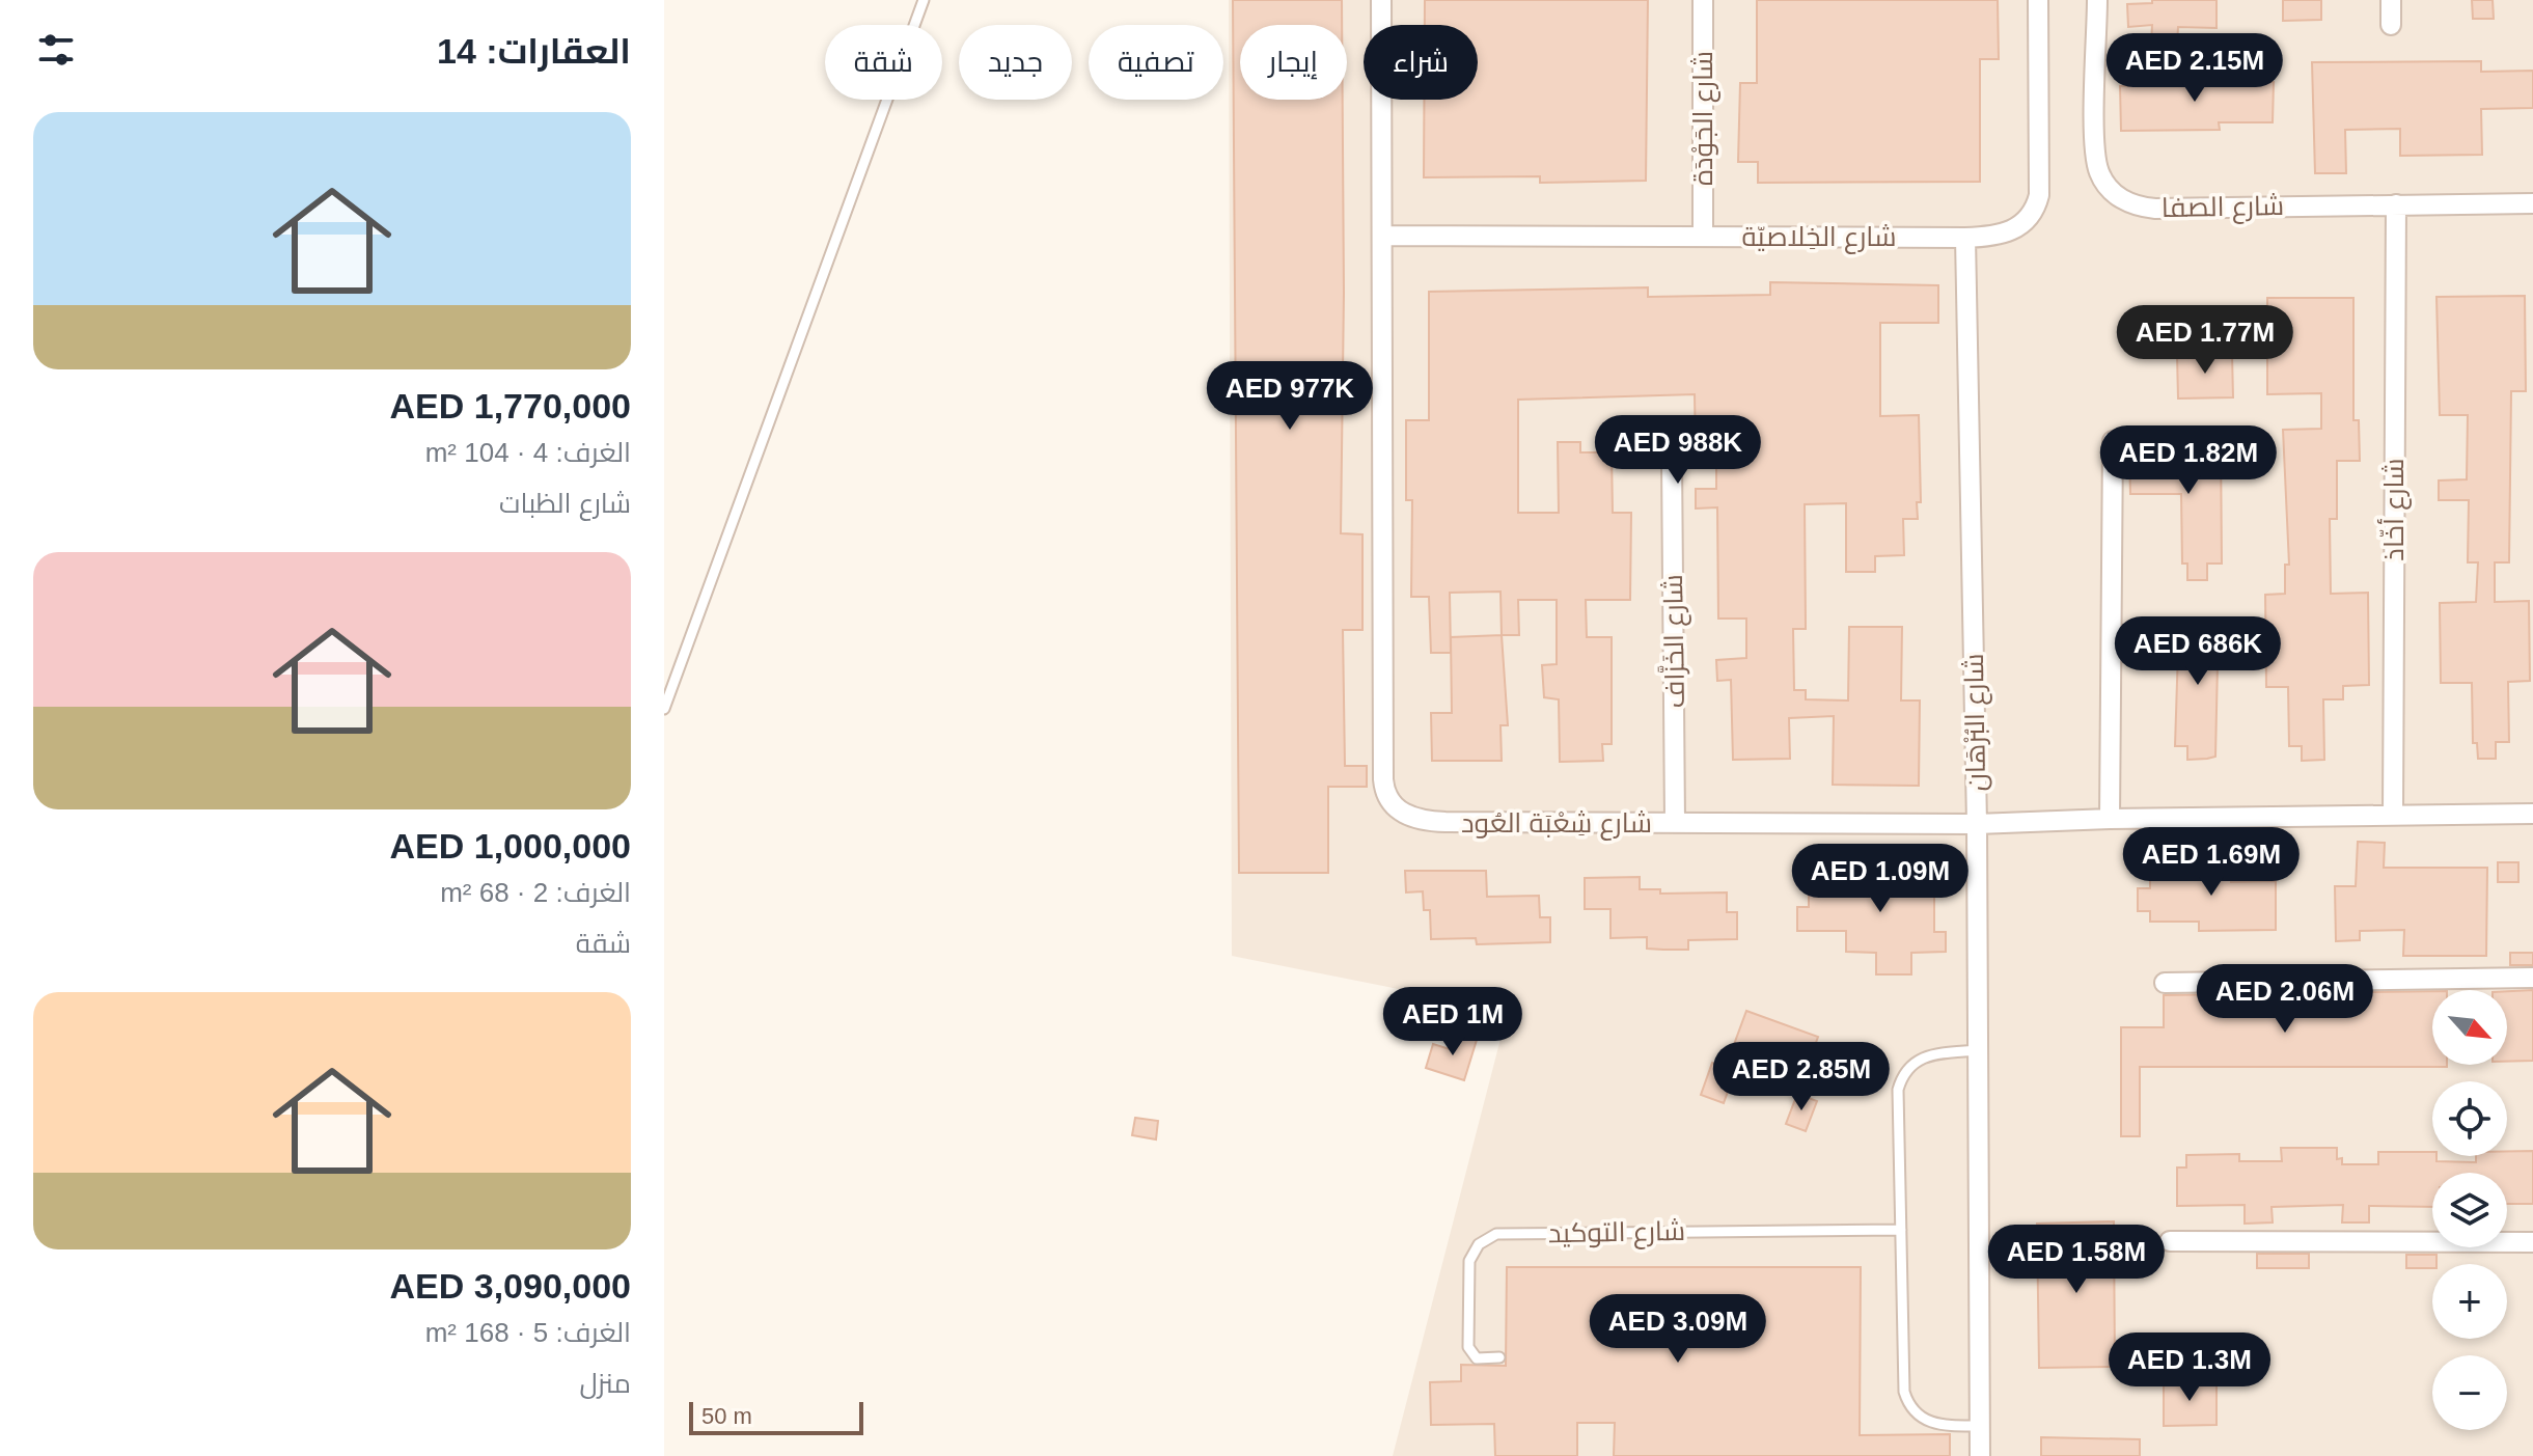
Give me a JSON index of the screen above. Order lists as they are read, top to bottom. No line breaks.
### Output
{"streets":{"street":["شارع الجَوْدَة","شارع الصفا","شارع الخِلاصيّة","شارع أخّاذ","شارع الخَزَّاف","شارع البُرْهَان","شارع شِعْبَة العُود"],"lane":["شارع التوكيد"]},"crossings":[["شارع الجَوْدَة","شارع الخِلاصيّة"],["شارع الصفا","شارع أخّاذ"],["شارع الخِلاصيّة","شارع البُرْهَان"],["شارع الخِلاصيّة","شارع شِعْبَة العُود"],["شارع أخّاذ","شارع شِعْبَة العُود"],["شارع الخَزَّاف","شارع شِعْبَة العُود"],["شارع البُرْهَان","شارع شِعْبَة العُود"]],"scale_bar":"50 m","north":"bottom right","page":{"heading":"العقارات: 14","chip":["شراء","إيجار","تصفية","جديد","شقة"],"price":["AED 2.15M","AED 1.77M","AED 977K","AED 988K","AED 1.82M","AED 686K","AED 1.69M","AED 1.09M","AED 2.06M","AED 1M","AED 2.85M","AED 1.58M","AED 3.09M","AED 1.3M"],"list":[{"name":"AED 1,770,000","note":"الغرف: 4 · 104 m² · شارع الظبات"},{"name":"AED 1,000,000","note":"الغرف: 2 · 68 m² · شقة"},{"name":"AED 3,090,000","note":"الغرف: 5 · 168 m² · منزل"}],"map_buttons":["+","−"],"scale":"50 m"}}
